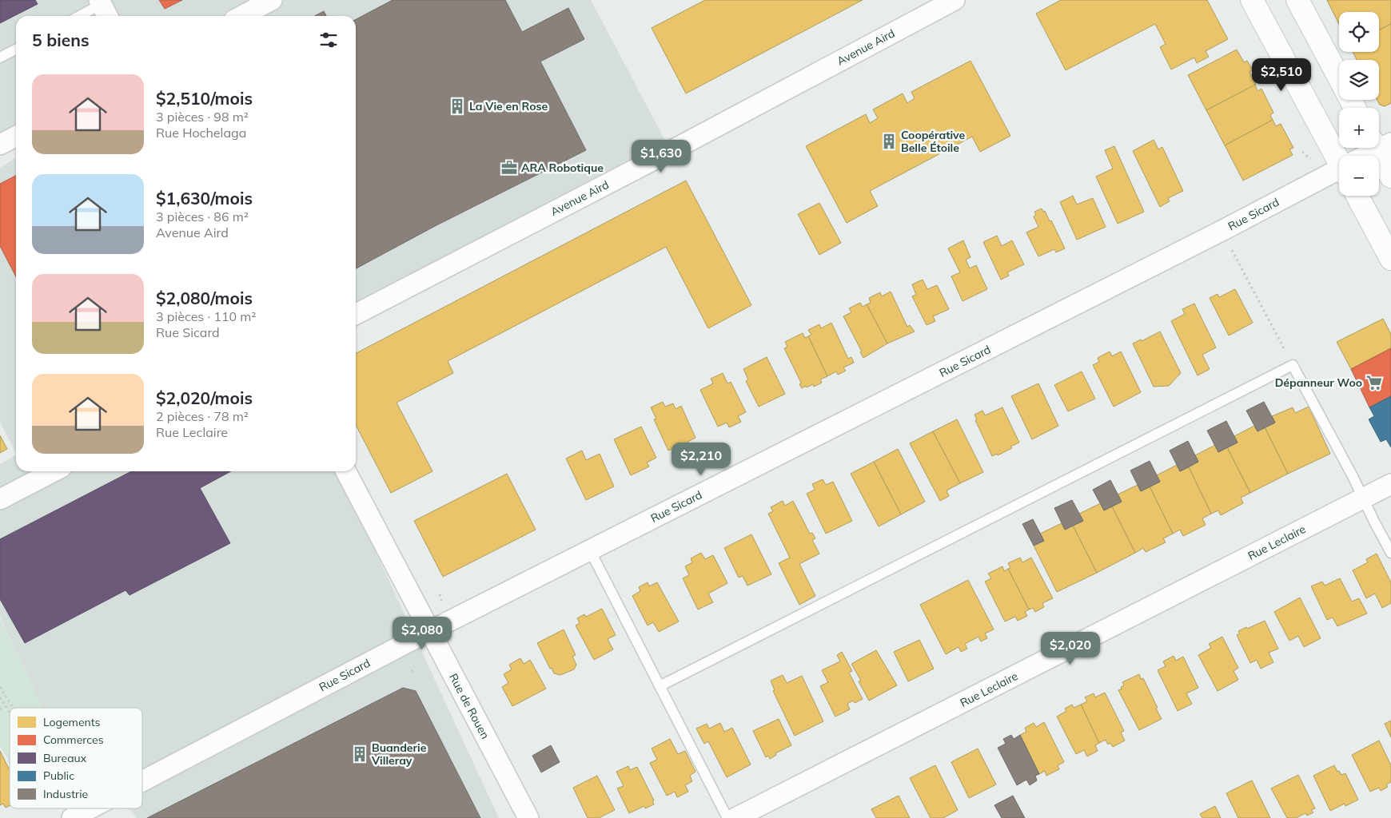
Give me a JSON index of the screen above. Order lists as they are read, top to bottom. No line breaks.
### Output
{"streets":{"street":["Avenue Aird","Rue Sicard","Rue Leclaire","Rue de Rouen"]},"crossings":[["Rue Sicard","Rue de Rouen"]],"places":{"building":["La Vie en Rose","Coopérative Belle Étoile","Buanderie Villeray"],"office":["ARA Robotique"],"supermarket":["Dépanneur Woo"]},"legend":["Logements","Commerces","Bureaux","Public","Industrie"],"page":{"map_buttons":["+","−"],"heading":"5 biens","price":["$2,510","$1,630","$2,210","$2,080","$2,020"],"list":[{"name":"$2,510/mois","note":"3 pièces · 98 m² · Rue Hochelaga"},{"name":"$1,630/mois","note":"3 pièces · 86 m² · Avenue Aird"},{"name":"$2,080/mois","note":"3 pièces · 110 m² · Rue Sicard"},{"name":"$2,020/mois","note":"2 pièces · 78 m² · Rue Leclaire"}]}}
